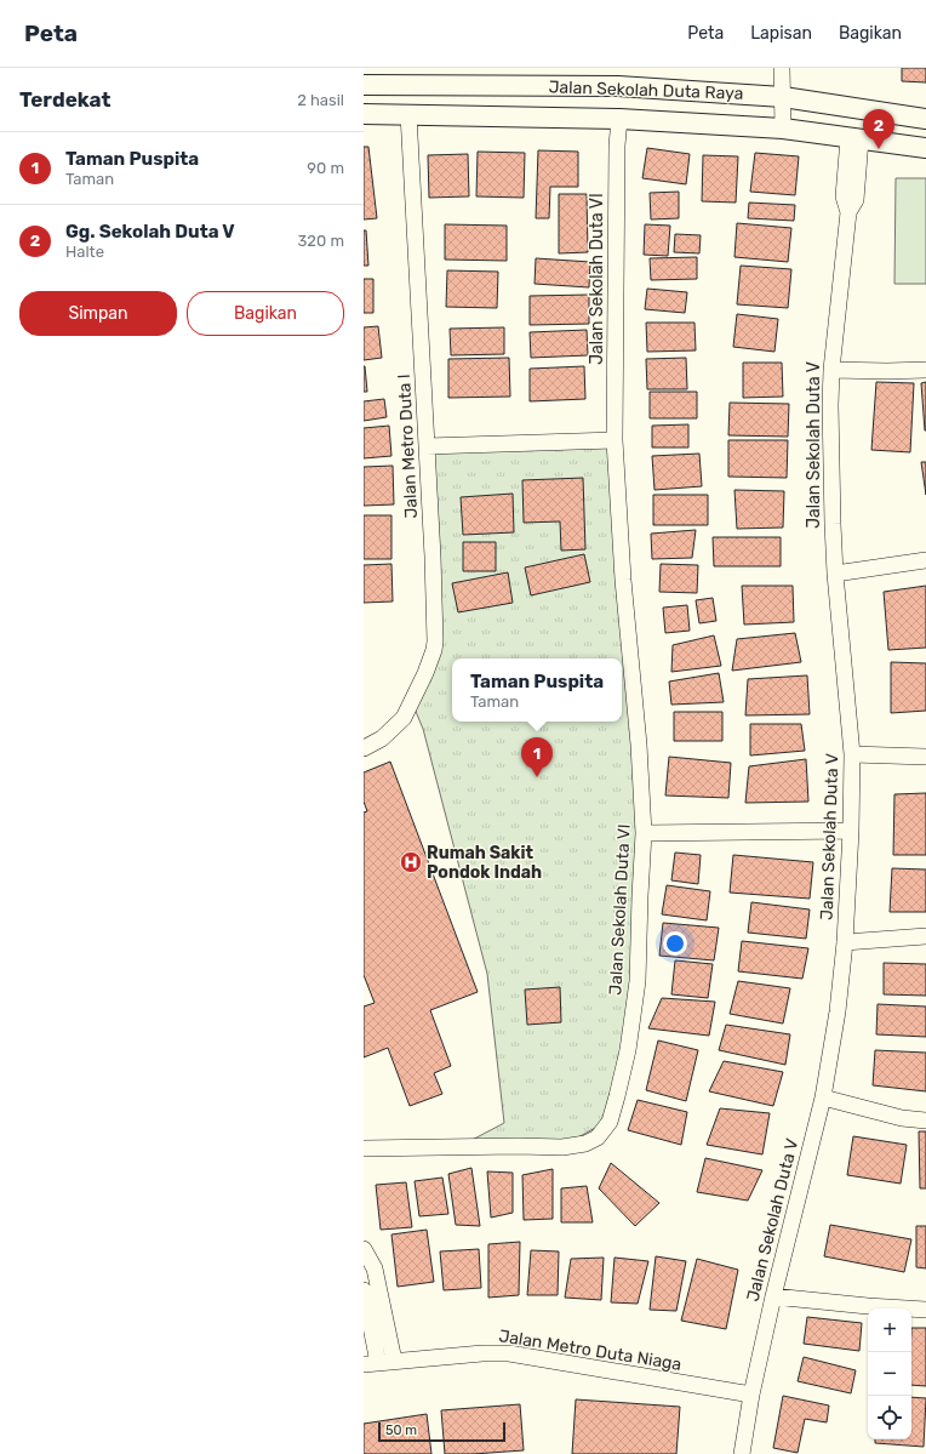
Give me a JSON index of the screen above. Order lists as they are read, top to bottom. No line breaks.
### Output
{"streets":{"street":["Jalan Sekolah Duta Raya","Jalan Sekolah Duta VI","Jalan Sekolah Duta V","Jalan Metro Duta I","Jalan Metro Duta Niaga"]},"crossings":[["Jalan Sekolah Duta Raya","Jalan Sekolah Duta VI"],["Jalan Sekolah Duta Raya","Jalan Sekolah Duta V"],["Jalan Sekolah Duta Raya","Jalan Metro Duta I"],["Jalan Sekolah Duta V","Jalan Metro Duta Niaga"]],"places":{"hospital":["Rumah Sakit Pondok Indah"]},"scale_bar":"50 m","page":{"header":"Peta","nav":["Peta","Lapisan","Bagikan"],"heading":["Terdekat","2 hasil"],"pins":["2","1"],"list":[{"mark":"1","name":"Taman Puspita","note":"Taman","value":"90 m"},{"mark":"2","name":"Gg. Sekolah Duta V","note":"Halte","value":"320 m"}],"buttons":["Simpan","Bagikan"],"popup":["Taman Puspita","Taman"],"map_buttons":["+","−"],"scale":"50 m"}}
